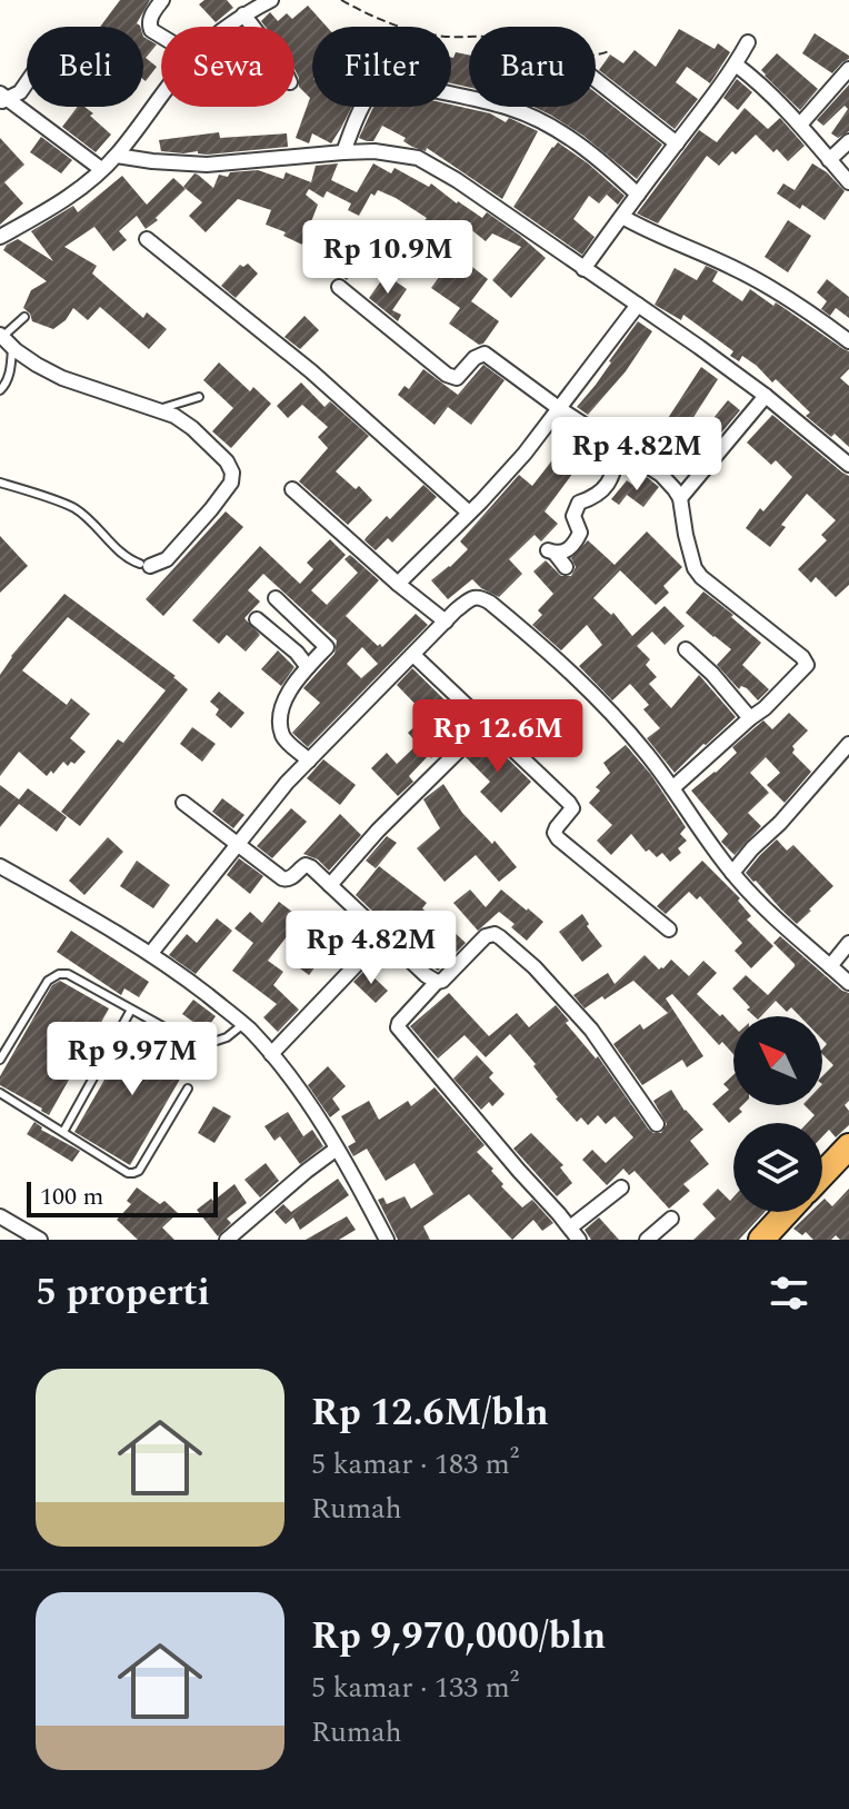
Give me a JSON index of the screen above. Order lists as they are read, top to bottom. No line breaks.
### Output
{"scale_bar":"100 m","north":"top left","page":{"chip":["Beli","Sewa","Filter","Baru"],"price":["Rp 10.9M","Rp 4.82M","Rp 12.6M","Rp 4.82M","Rp 9.97M"],"scale":"100 m","heading":"5 properti","list":[{"name":"Rp 12.6M/bln","note":"5 kamar · 183 m² · Rumah"},{"name":"Rp 9,970,000/bln","note":"5 kamar · 133 m² · Rumah"}]}}
